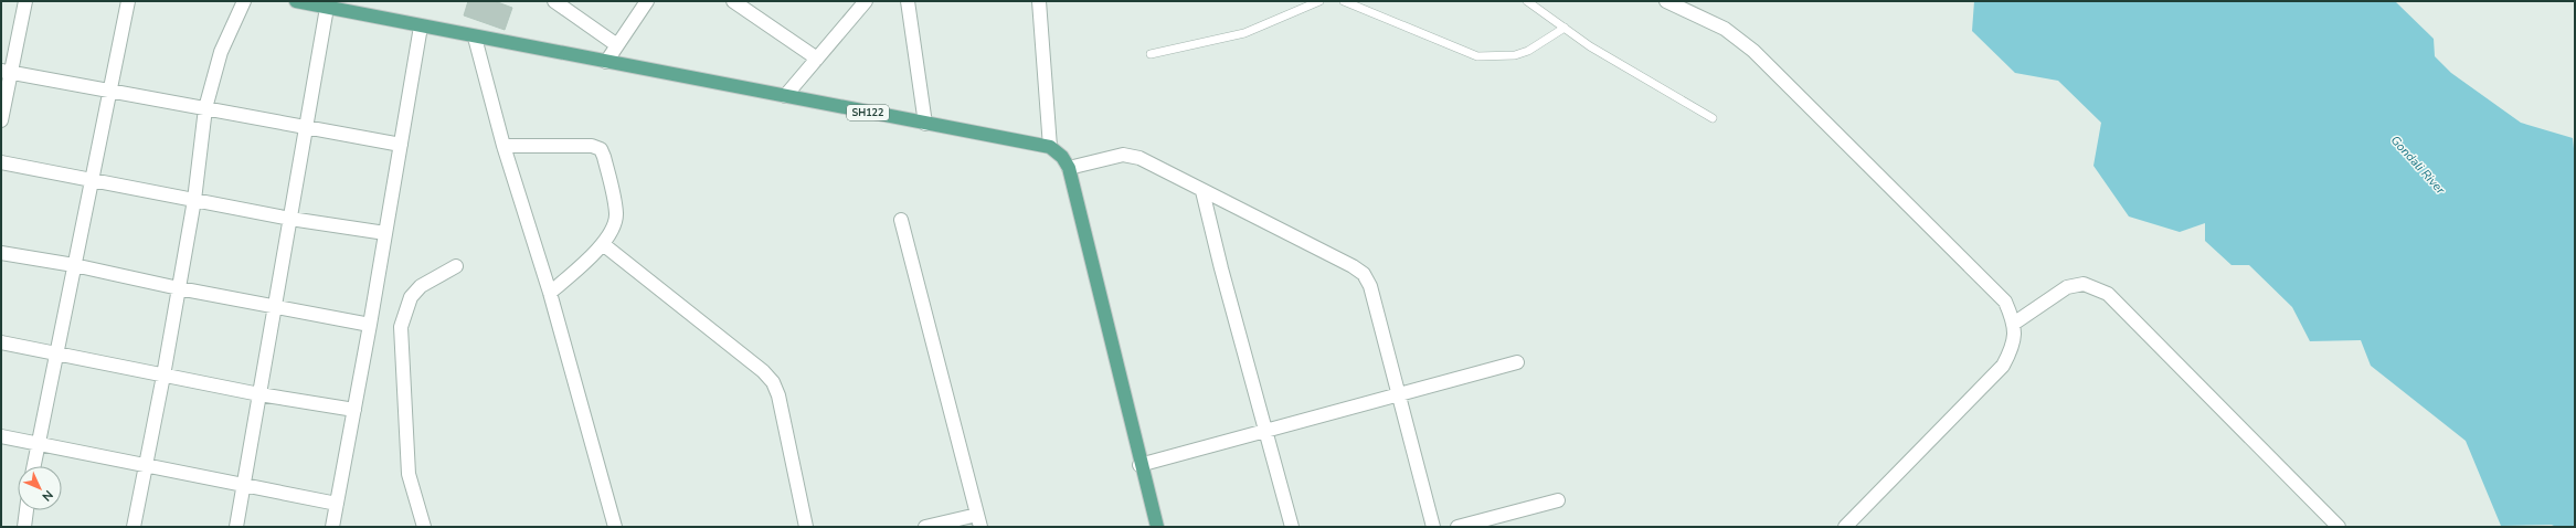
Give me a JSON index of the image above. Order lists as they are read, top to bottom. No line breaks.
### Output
{"streets":{"main road":["SH122"]},"water":["Gondali River"],"north":"bottom right"}
